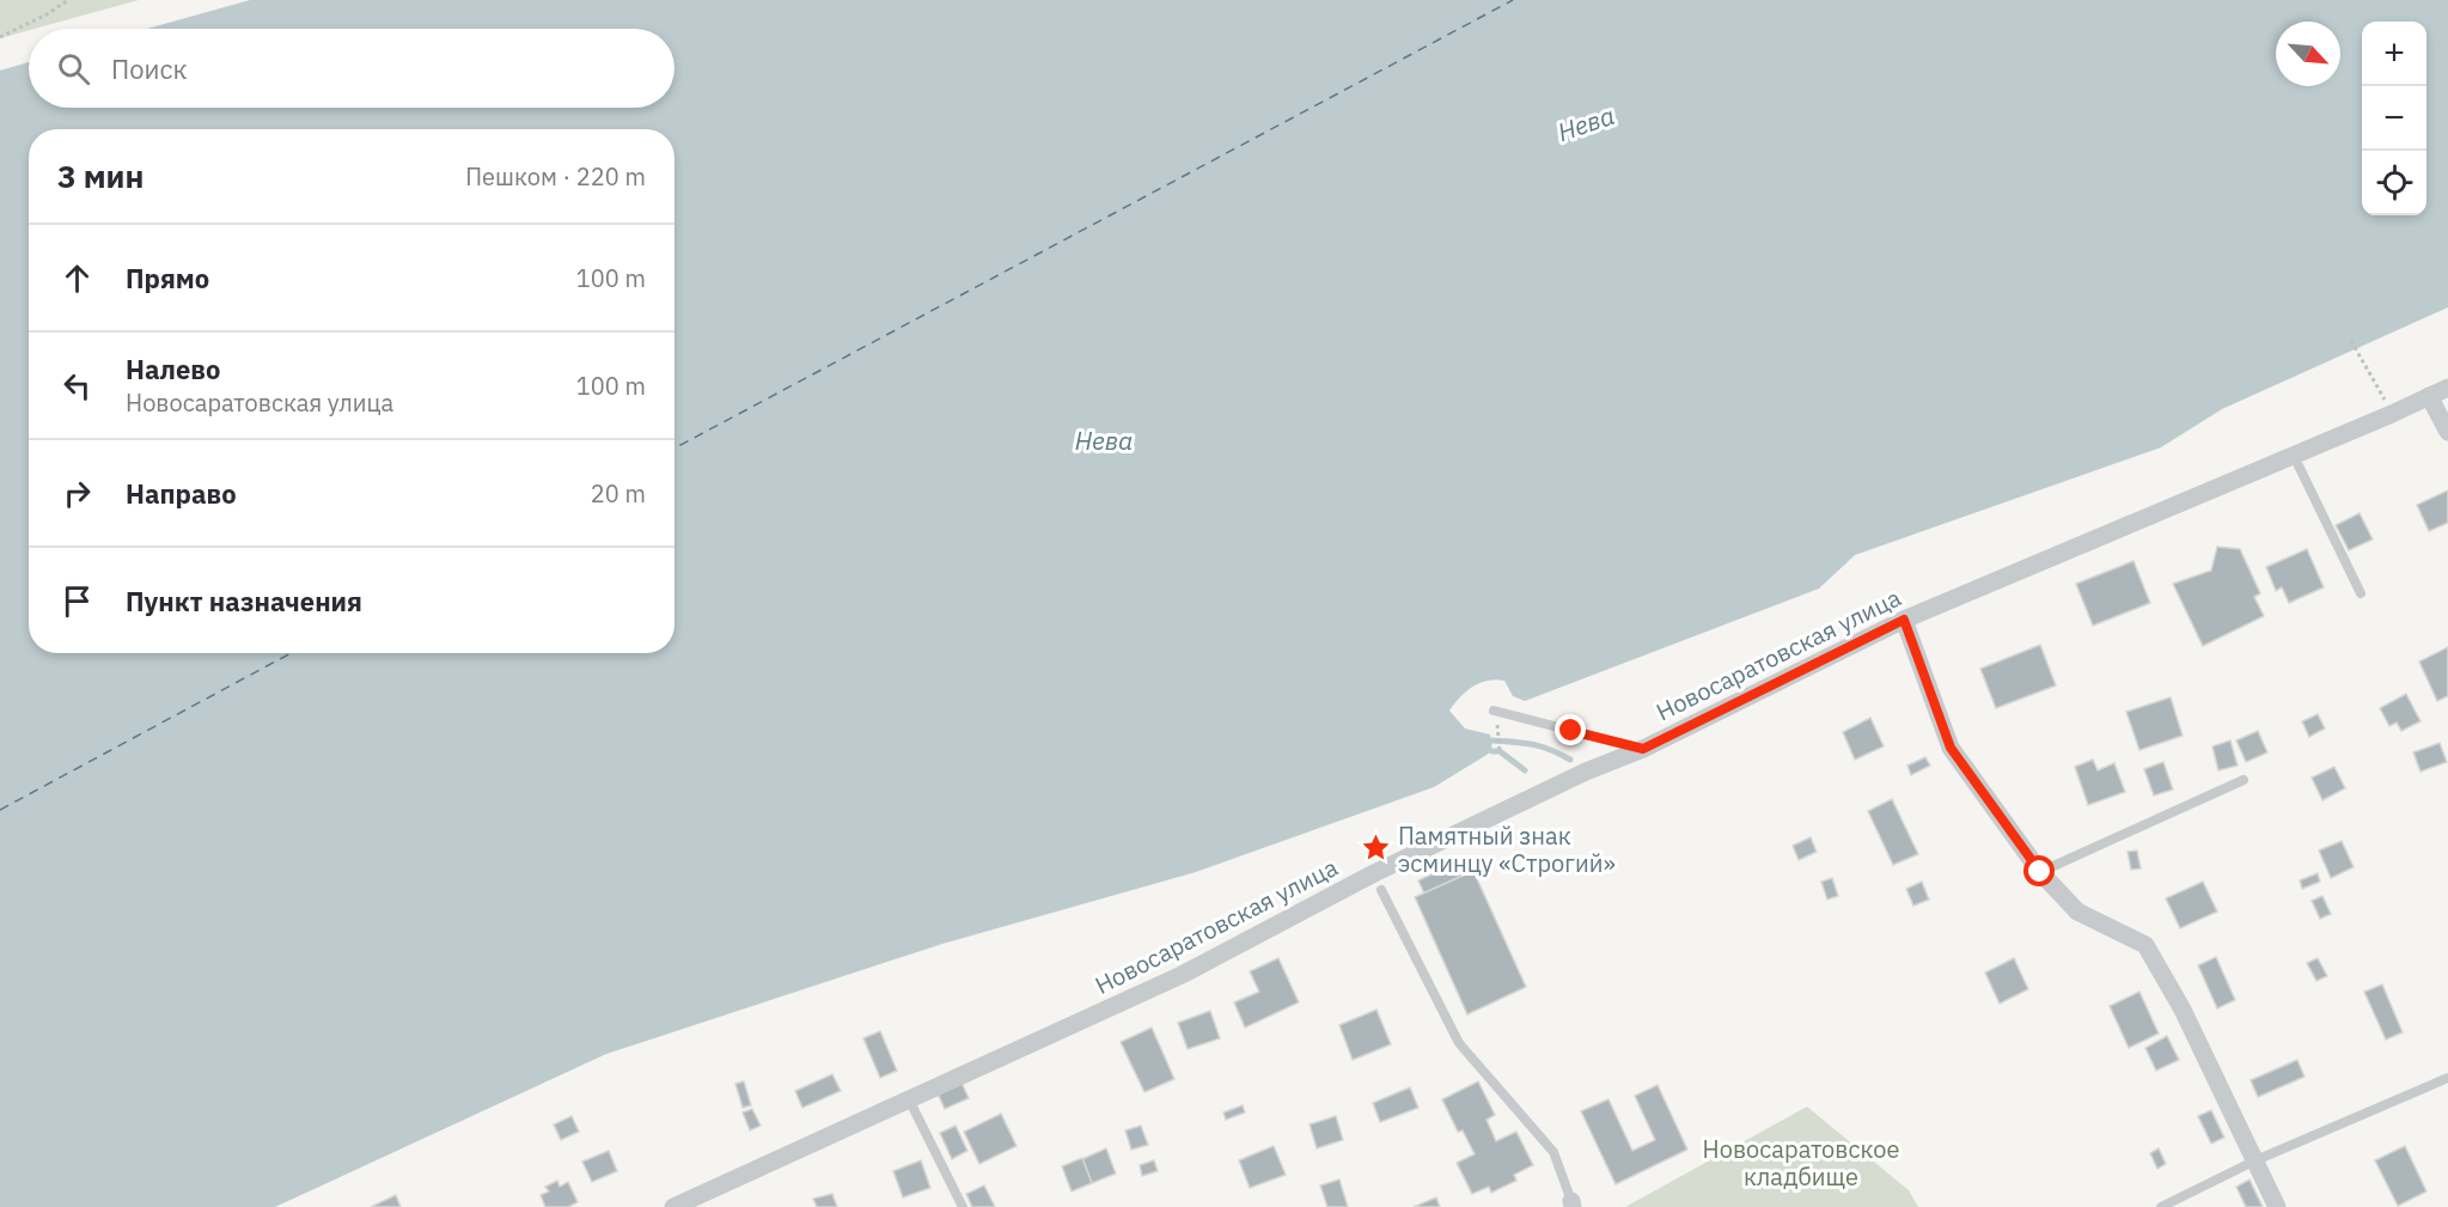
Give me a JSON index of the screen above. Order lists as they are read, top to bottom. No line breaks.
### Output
{"streets":{"street":["Новосаратовская улица"]},"water":["Нева"],"parks":["Новосаратовское кладбище"],"places":{"place":["Памятный знак эсминцу «Строгий»"]},"north":"bottom right","page":{"map_buttons":["+","−"],"search":"Поиск","heading":["3 мин","Пешком · 220 m"],"list":[["Прямо","100 m"],["Налево","Новосаратовская улица","100 m"],["Направо","20 m"],"Пункт назначения"]}}
